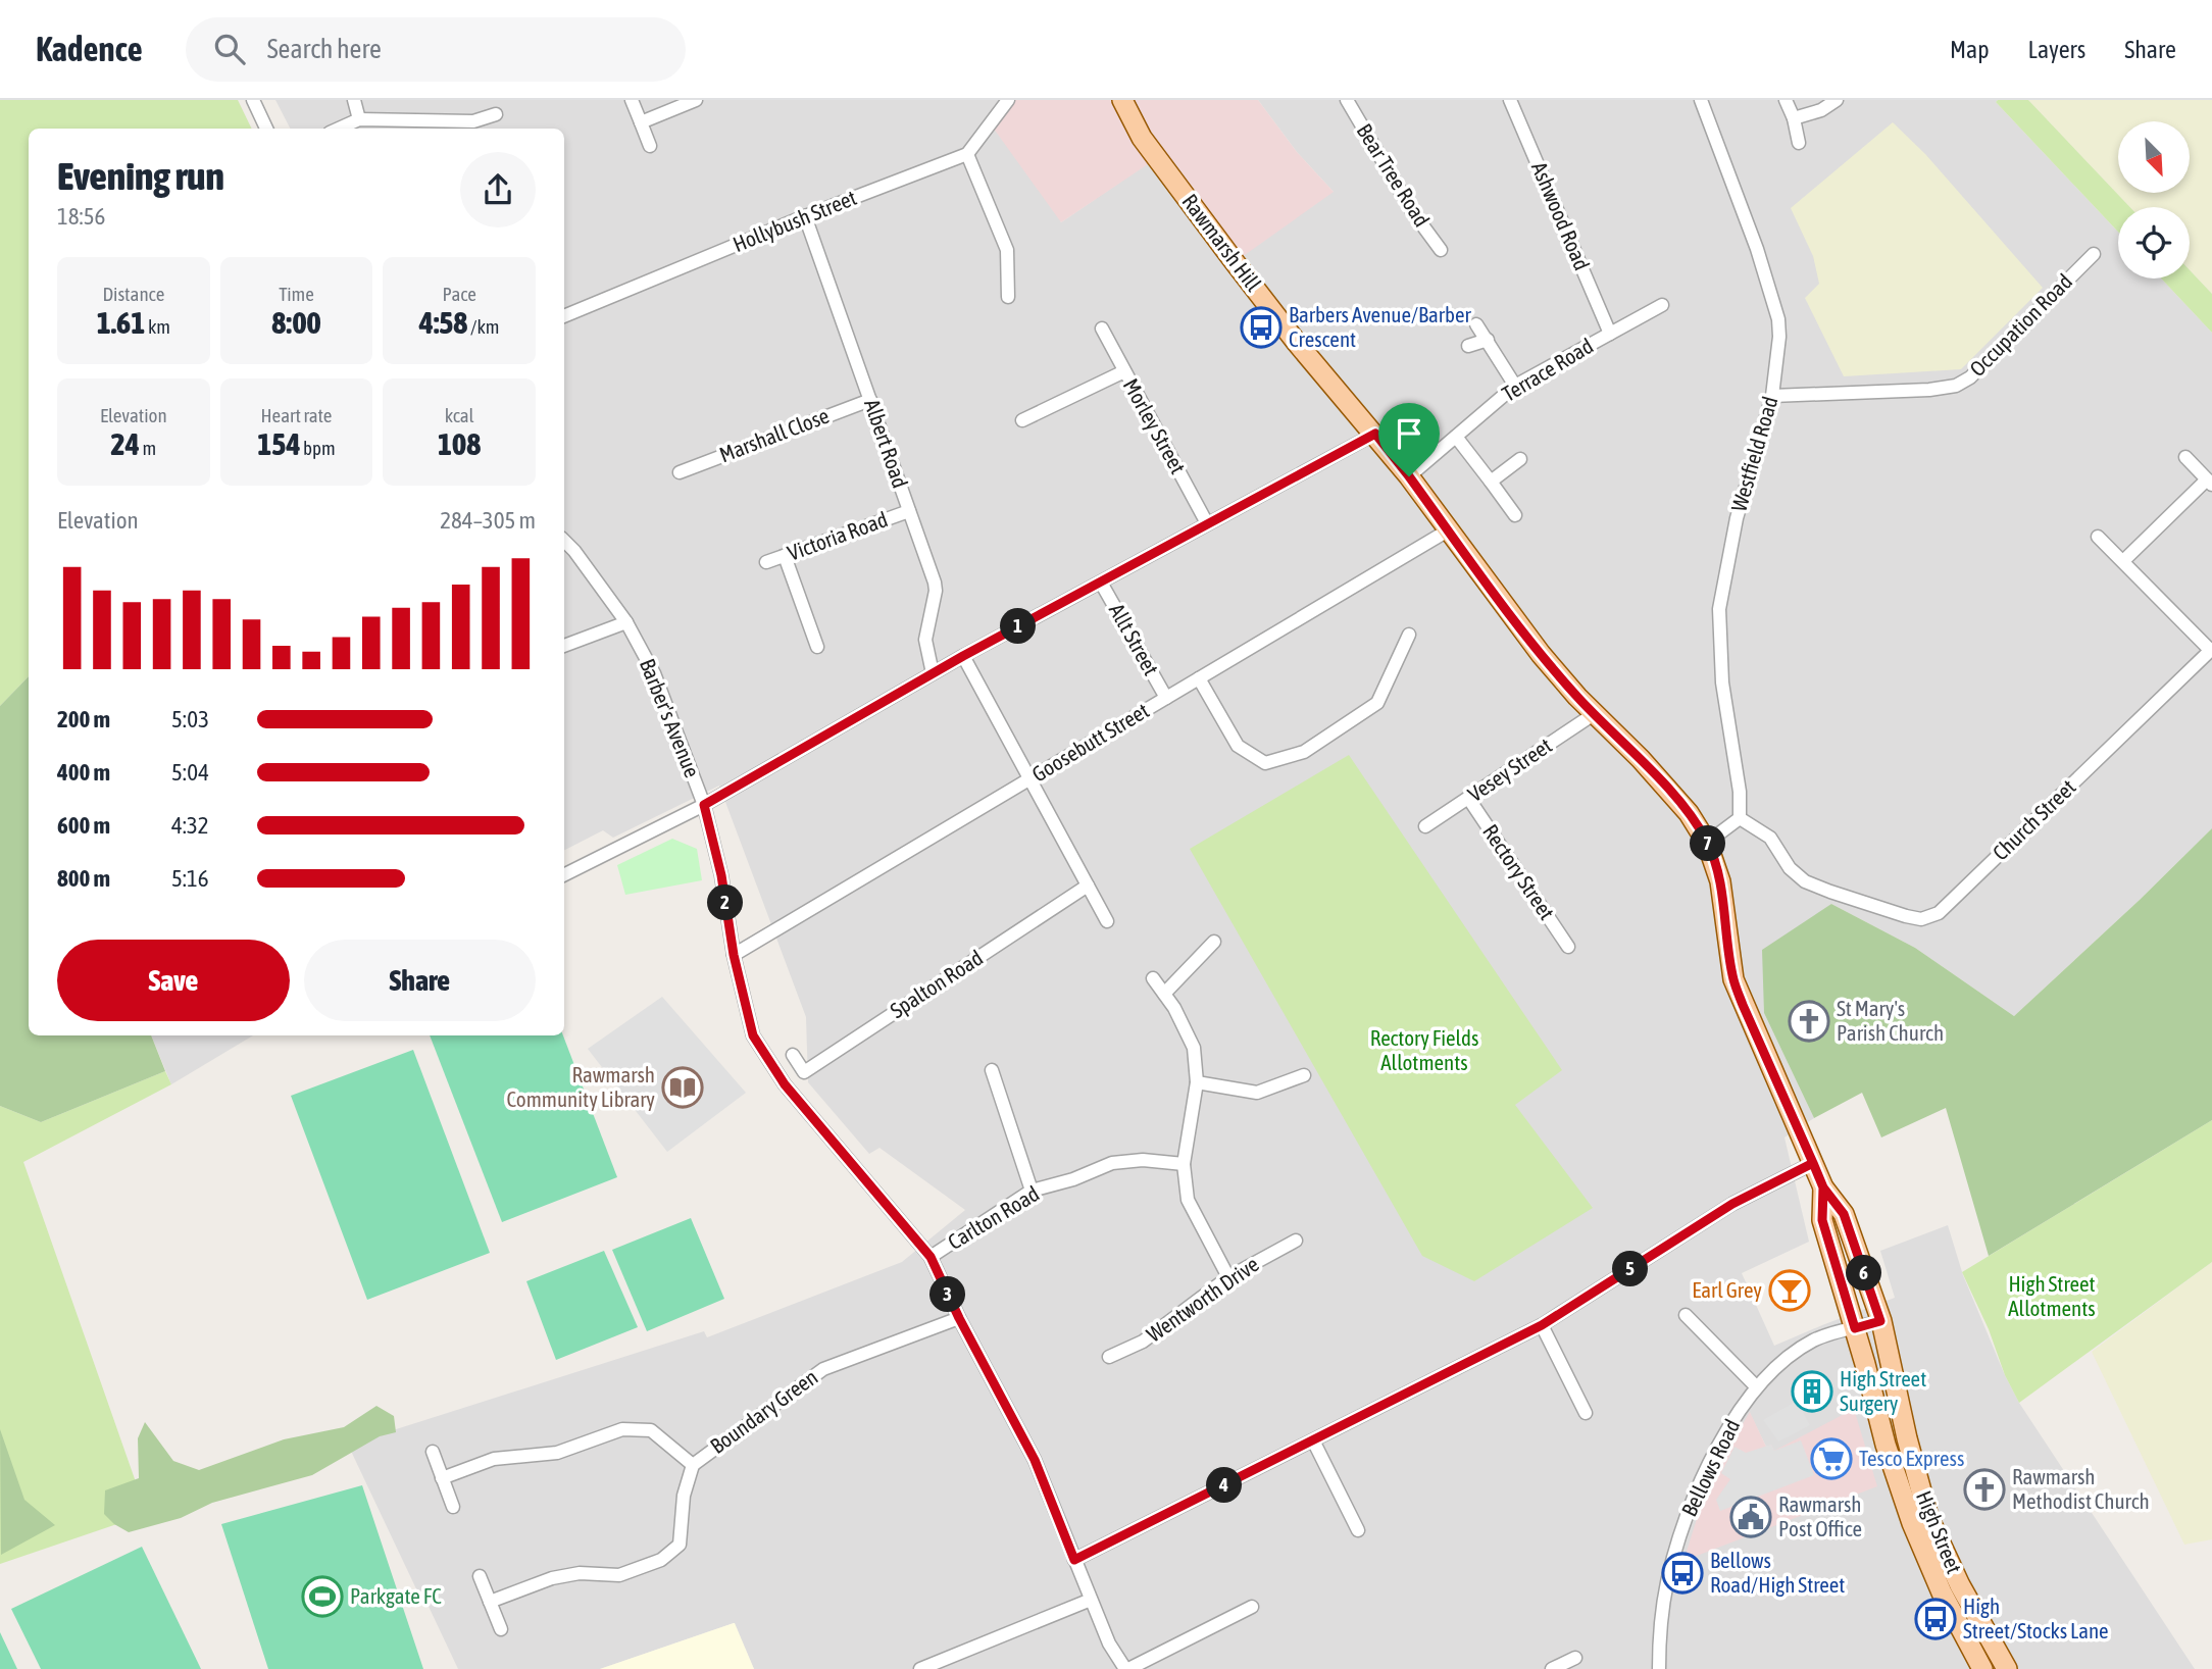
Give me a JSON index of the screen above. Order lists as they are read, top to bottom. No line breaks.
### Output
{"streets":{"main road":["Rawmarsh Hill","High Street"],"street":["Bear Tree Road","Ashwood Road","Hollybush Street","Occupation Road","Terrace Road","Morley Street","Marshall Close","Albert Road","Westfield Road","Victoria Road","Allt Street","Barber's Avenue","Goosebutt Street","Vesey Street","Church Street","Rectory Street","Spalton Road","Carlton Road","Wentworth Drive","Boundary Green","Bellows Road"]},"crossings":[["Ashwood Road","Terrace Road"],["Hollybush Street","Albert Road"],["Rawmarsh Hill","Terrace Road"],["Rawmarsh Hill","Goosebutt Street"],["Rawmarsh Hill","Vesey Street"],["Rawmarsh Hill","High Street"],["Occupation Road","Westfield Road"],["Marshall Close","Albert Road"],["Albert Road","Victoria Road"],["Westfield Road","Church Street"],["Allt Street","Goosebutt Street"],["Barber's Avenue","Goosebutt Street"],["Barber's Avenue","Carlton Road"],["Barber's Avenue","Boundary Green"],["Vesey Street","Rectory Street"],["Bellows Road","High Street"]],"parks":["Rectory Fields Allotments","High Street Allotments"],"places":{"bus stop":["Barbers Avenue/Barber Crescent","Bellows Road/High Street","High Street/Stocks Lane"],"church":["St Mary's Parish Church","Rawmarsh Methodist Church"],"library":["Rawmarsh Community Library"],"bar":["Earl Grey"],"building":["High Street Surgery"],"supermarket":["Tesco Express"],"public building":["Rawmarsh Post Office"],"sports":["Parkgate FC"]},"north":"bottom right","page":{"header":"Kadence","search":"Search here","nav":["Map","Layers","Share"],"heading":["Evening run","18:56"],"stats":[["Distance","1.61 km"],["Time","8:00"],["Pace","4:58 /km"],["Elevation","24 m"],["Heart rate","154 bpm"],["kcal","108"]],"chart":["Elevation","284–305 m"],"pins":["1","7","2","5","6","3","4"],"list":[{"name":"200 m","note":"5:03"},{"name":"400 m","note":"5:04"},{"name":"600 m","note":"4:32"},{"name":"800 m","note":"5:16"}],"buttons":["Save","Share"]}}
